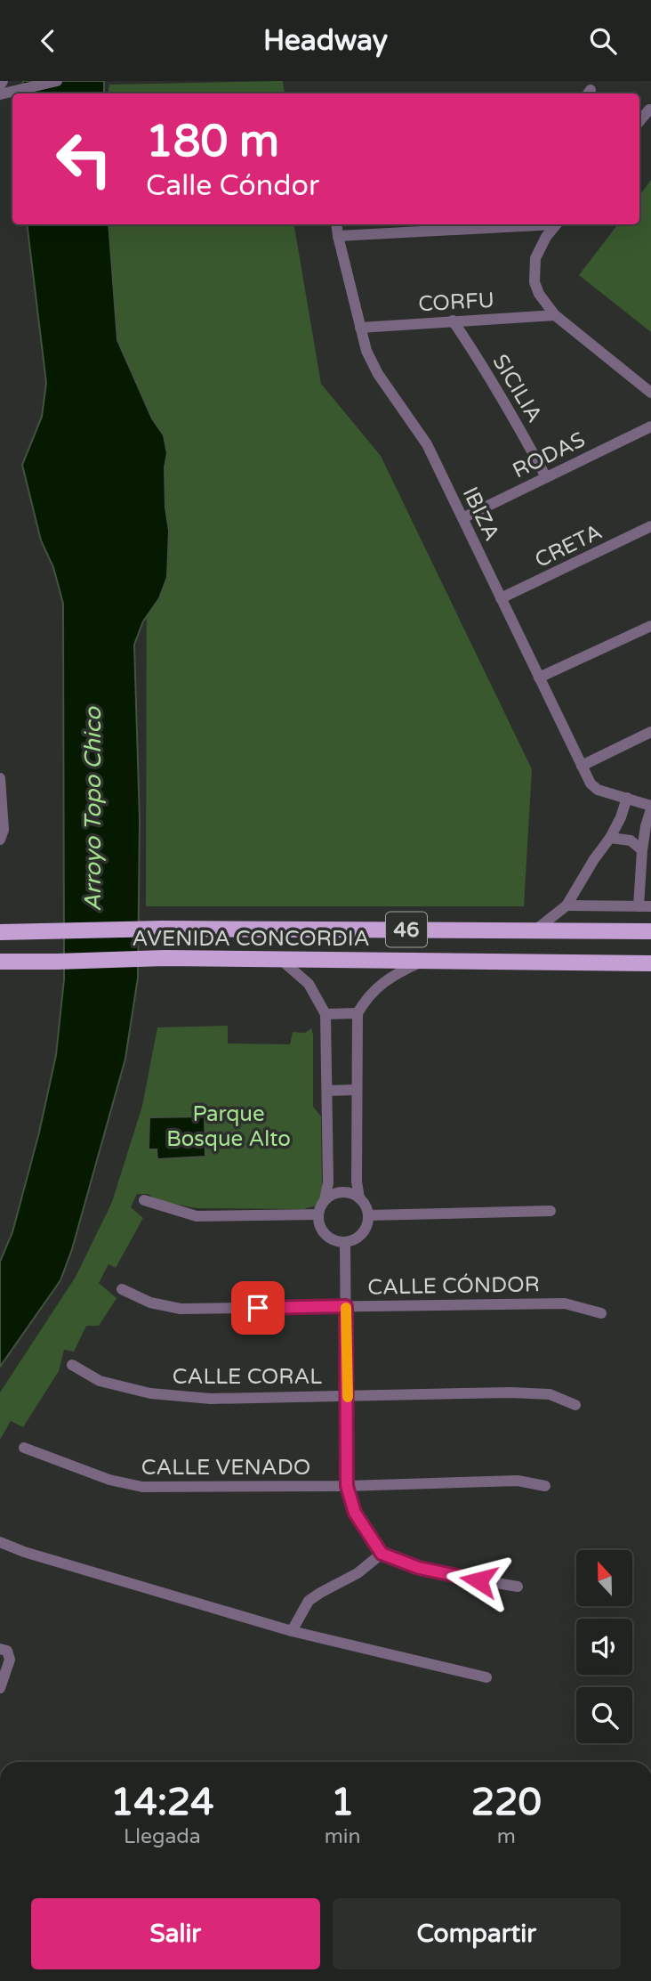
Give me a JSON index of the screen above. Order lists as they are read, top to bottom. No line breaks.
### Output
{"streets":{"main road":["46","AVENIDA CONCORDIA"],"street":["CORFU","SICILIA","RODAS","IBIZA","CRETA","CALLE CÓNDOR","CALLE CORAL","CALLE VENADO"]},"crossings":[["CORFU","SICILIA"],["CORFU","IBIZA"],["SICILIA","RODAS"],["RODAS","IBIZA"],["IBIZA","CRETA"]],"water":["Arroyo Topo Chico"],"parks":["Parque Bosque Alto"],"north":"top","page":{"header":"Headway","turn":["180 m","Calle Cóndor"],"eta":["14:24","Llegada","1","min","220","m"],"buttons":["Salir","Compartir"]}}
